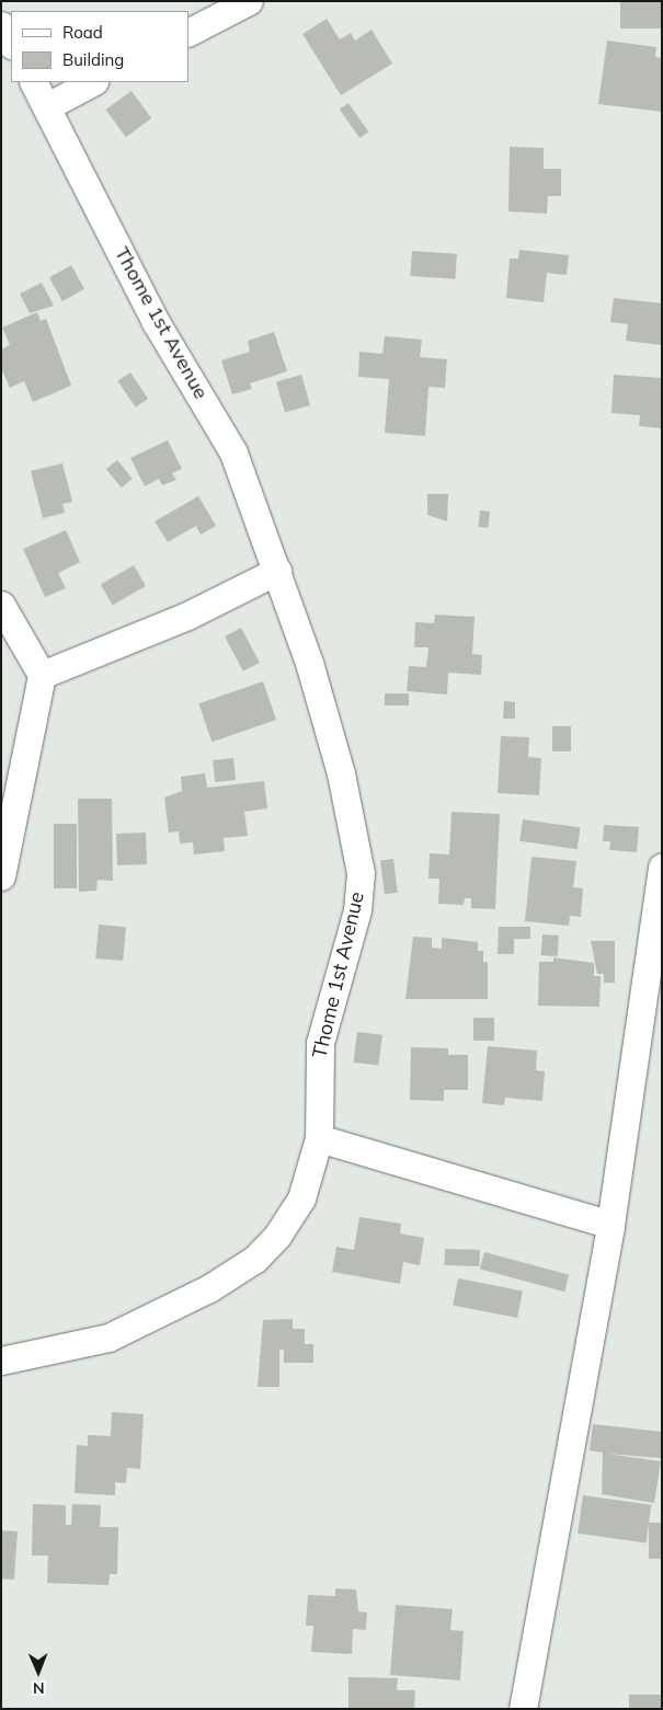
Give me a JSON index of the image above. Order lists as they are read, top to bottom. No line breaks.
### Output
{"streets":{"street":["Thome 1st Avenue"]},"legend":["Road","Building"],"north":"bottom"}
